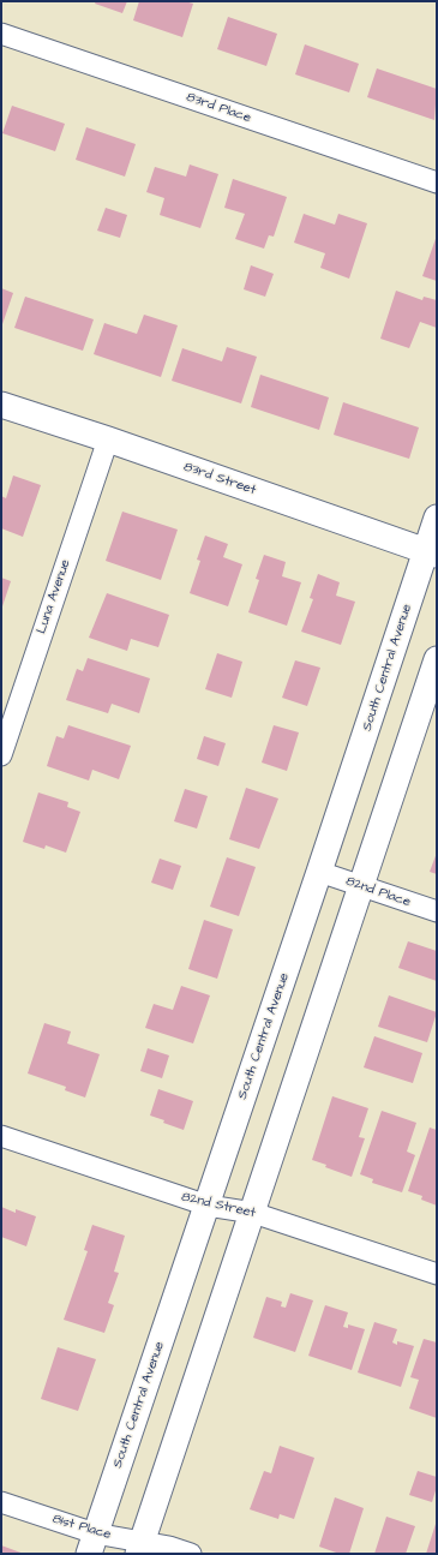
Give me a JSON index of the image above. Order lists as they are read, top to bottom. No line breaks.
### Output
{"streets":{"street":["83rd Place","83rd Street","Luna Avenue","South Central Avenue","82nd Place","82nd Street","81st Place"]},"crossings":[["83rd Street","Luna Avenue"],["83rd Street","South Central Avenue"],["South Central Avenue","82nd Place"],["South Central Avenue","82nd Street"],["South Central Avenue","81st Place"]]}
